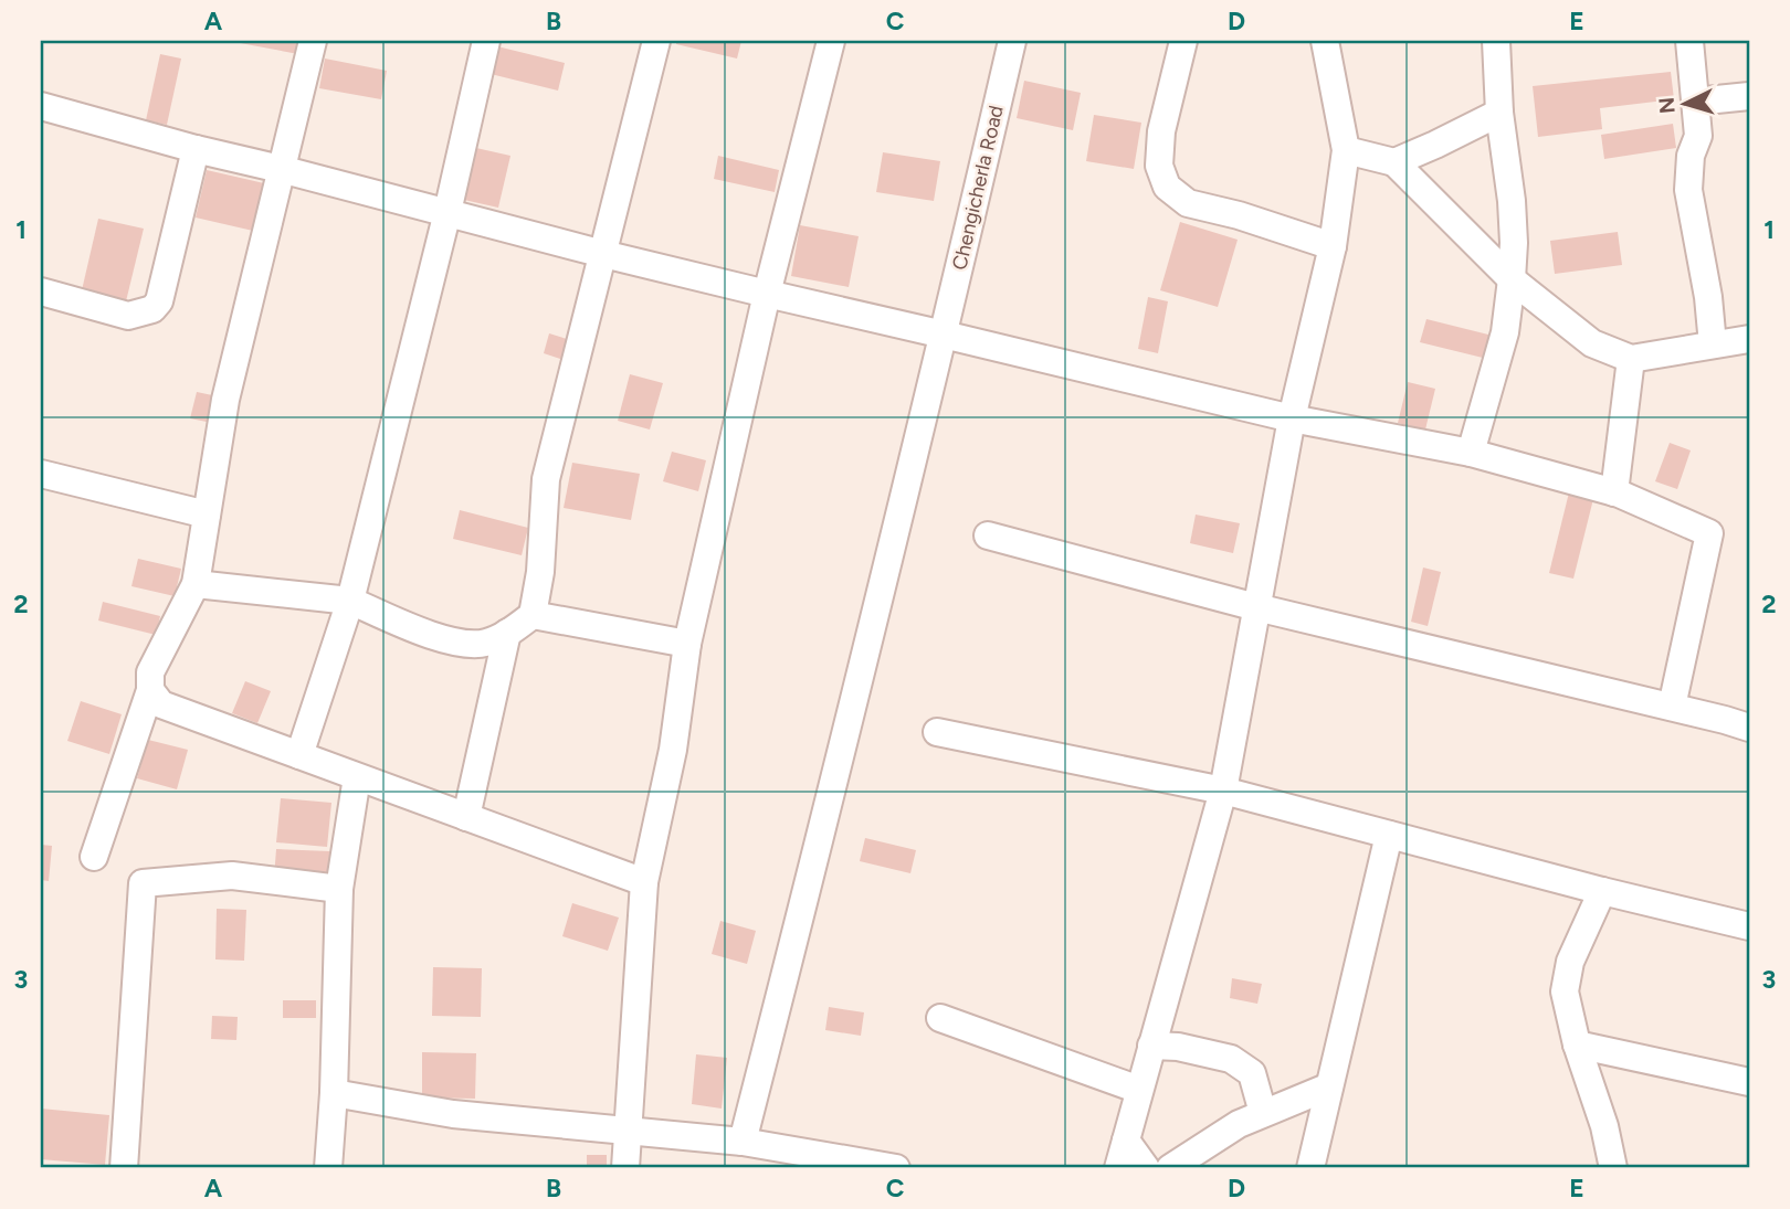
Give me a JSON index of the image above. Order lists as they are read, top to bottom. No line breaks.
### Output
{"streets":{"street":["Chengicherla Road"]},"north":"left","grid":{"columns":["A","B","C","D","E"],"rows":["1","2","3"]}}
